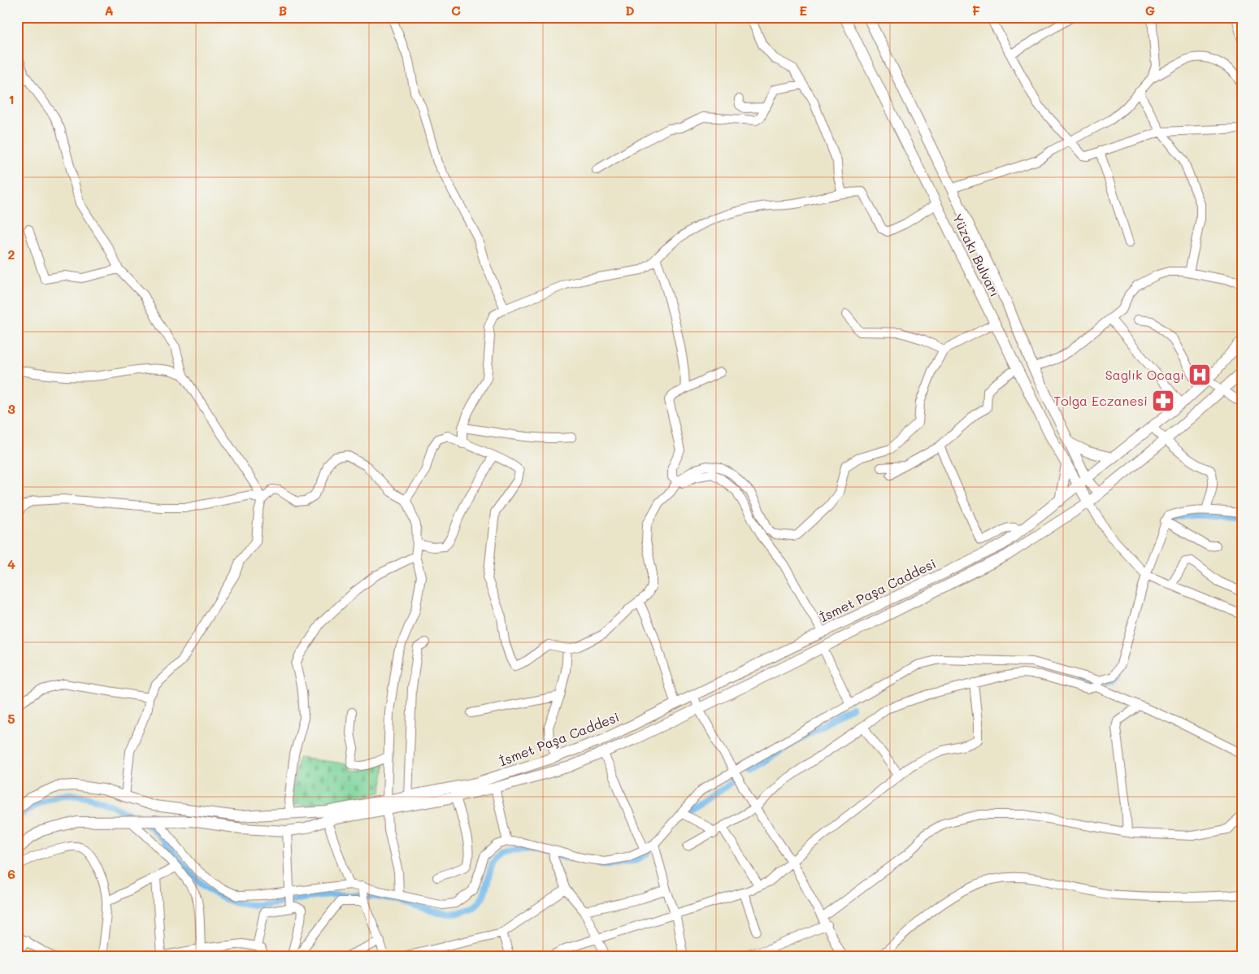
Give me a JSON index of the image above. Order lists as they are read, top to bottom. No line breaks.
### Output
{"streets":{"main road":["Yüzakı Bulvarı","İsmet Paşa Caddesi"]},"crossings":[["Yüzakı Bulvarı","İsmet Paşa Caddesi"]],"places":{"hospital":["Saglık Ocagı"],"pharmacy":["Tolga Eczanesi"]},"grid":{"columns":["A","B","C","D","E","F","G"],"rows":["1","2","3","4","5","6"]}}
